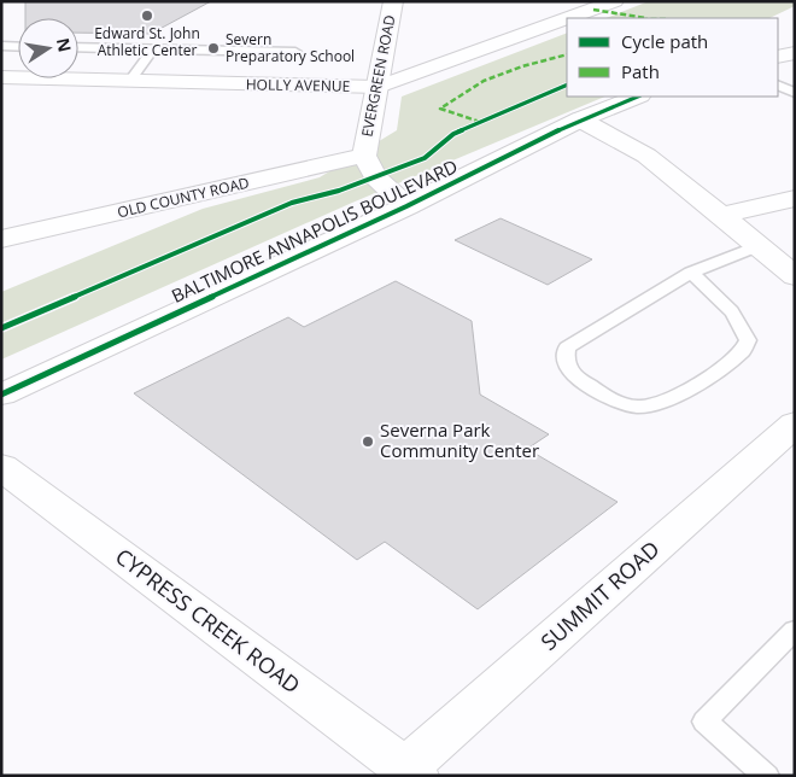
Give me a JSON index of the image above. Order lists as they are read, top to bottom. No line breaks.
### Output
{"streets":{"street":["EVERGREEN ROAD","HOLLY AVENUE","OLD COUNTY ROAD","BALTIMORE ANNAPOLIS BOULEVARD","SUMMIT ROAD","CYPRESS CREEK ROAD"]},"crossings":[["EVERGREEN ROAD","HOLLY AVENUE"],["EVERGREEN ROAD","OLD COUNTY ROAD"],["EVERGREEN ROAD","BALTIMORE ANNAPOLIS BOULEVARD"],["SUMMIT ROAD","CYPRESS CREEK ROAD"]],"places":["Edward St. John Athletic Center","Severn Preparatory School","Severna Park Community Center"],"legend":["Cycle path","Path"],"north":"right"}
